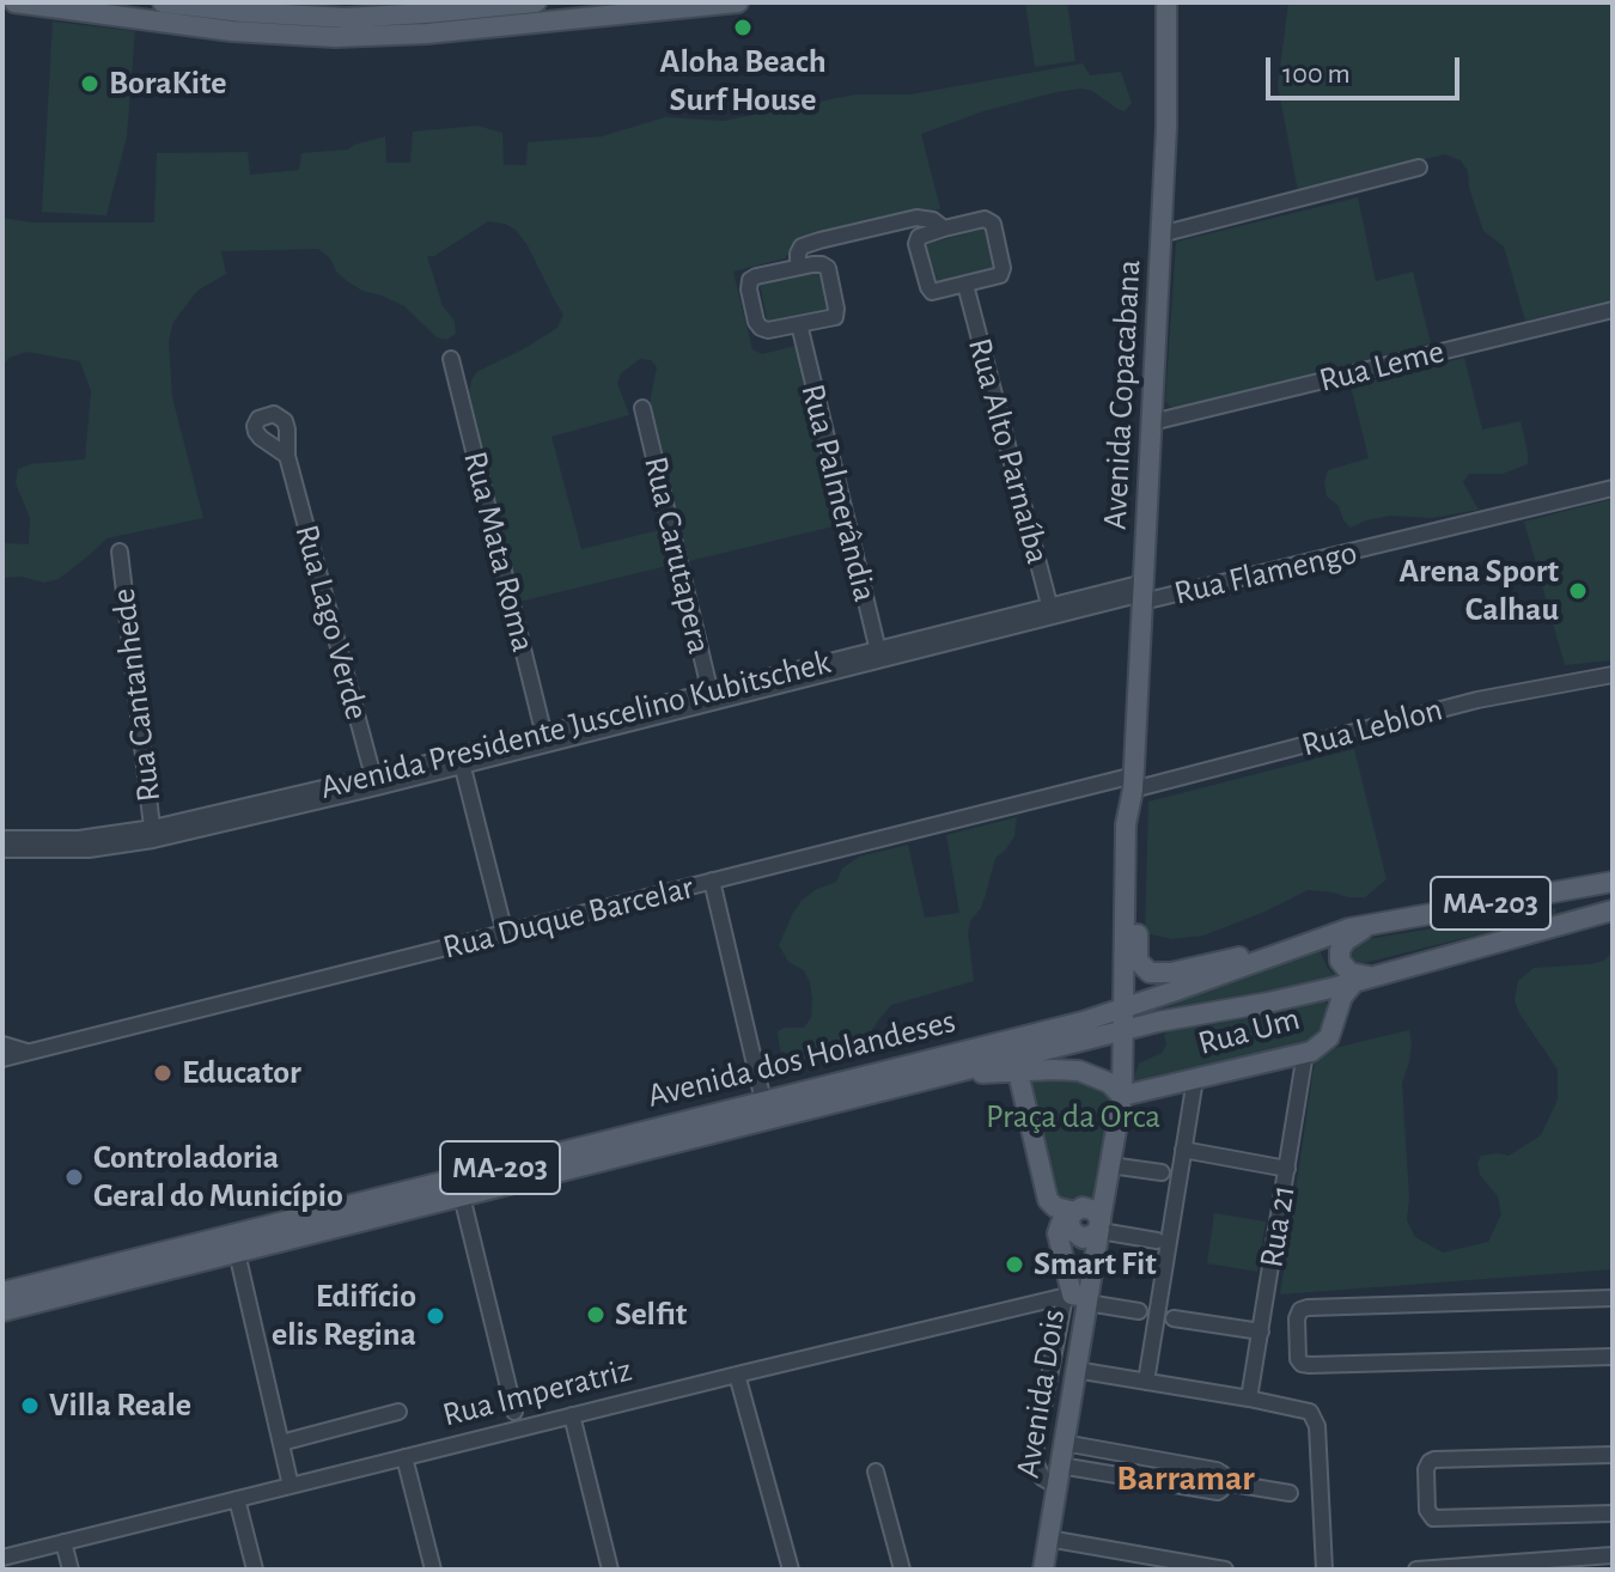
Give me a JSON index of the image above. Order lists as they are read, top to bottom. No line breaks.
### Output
{"streets":{"main road":["Avenida Copacabana","MA-203","Rua Um","Avenida dos Holandeses","Avenida Dois"],"street":["Rua Leme","Rua Alto Parnaíba","Rua Palmerândia","Rua Mata Roma","Rua Carutapera","Rua Flamengo","Rua Lago Verde","Rua Cantanhede","Avenida Presidente Juscelino Kubitschek","Rua Leblon","Rua Duque Barcelar","Rua 21","Rua Imperatriz"]},"crossings":[["Rua Leme","Avenida Copacabana"],["Avenida Copacabana","Rua Flamengo"],["Avenida Copacabana","Avenida Presidente Juscelino Kubitschek"],["Avenida Copacabana","Rua Leblon"],["Avenida Copacabana","MA-203"],["Avenida Copacabana","Rua Duque Barcelar"],["Avenida Copacabana","Avenida dos Holandeses"],["Avenida Copacabana","Avenida Dois"],["Rua Alto Parnaíba","Avenida Presidente Juscelino Kubitschek"],["Rua Palmerândia","Avenida Presidente Juscelino Kubitschek"],["Rua Mata Roma","Avenida Presidente Juscelino Kubitschek"],["Rua Carutapera","Avenida Presidente Juscelino Kubitschek"],["Rua Flamengo","Avenida Presidente Juscelino Kubitschek"],["Rua Lago Verde","Avenida Presidente Juscelino Kubitschek"],["Rua Cantanhede","Avenida Presidente Juscelino Kubitschek"],["Rua Leblon","Rua Duque Barcelar"],["MA-203","Rua Um"],["MA-203","Avenida dos Holandeses"],["MA-203","Avenida Dois"],["Rua Um","Rua 21"],["Rua Um","Avenida Dois"],["Rua Imperatriz","Avenida Dois"]],"districts":["Barramar"],"parks":["Praça da Orca"],"places":["Aloha Beach Surf House","BoraKite","Arena Sport Calhau","Educator","Controladoria Geral do Município","Smart Fit","Selfit","Edifício elis Regina","Villa Reale"],"scale_bar":"100 m"}
